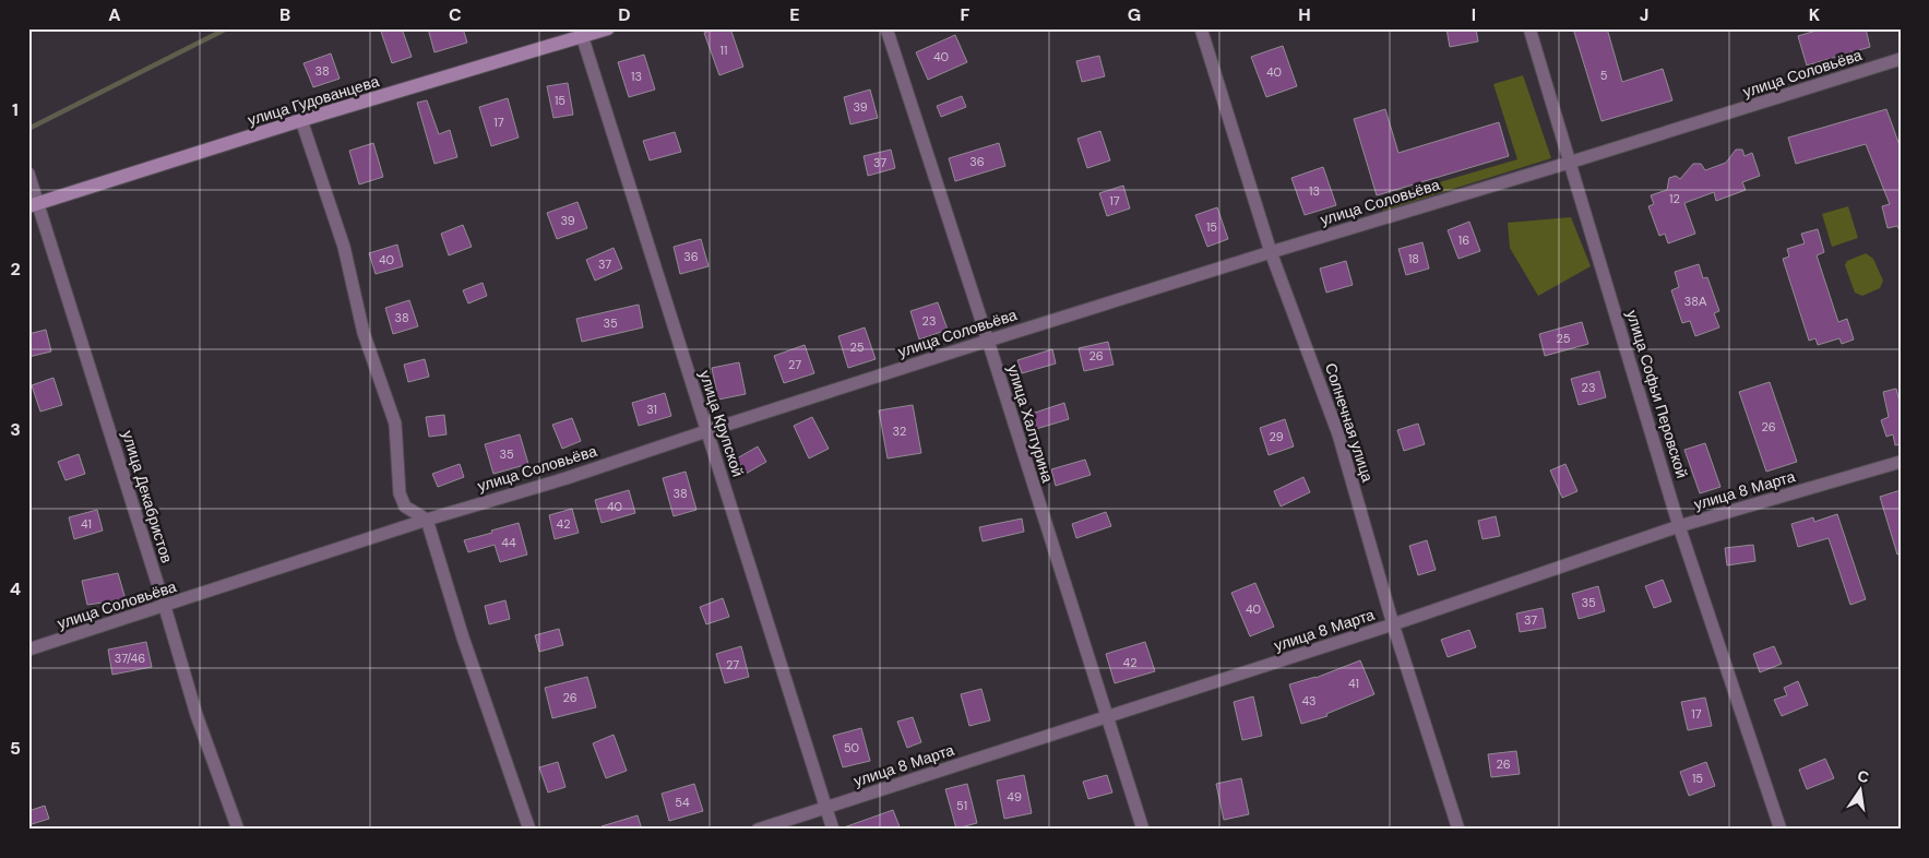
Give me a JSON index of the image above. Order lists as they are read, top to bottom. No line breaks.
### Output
{"streets":{"street":["улица Соловьёва","улица Гудованцева","улица Софьи Перовской","Солнечная улица","улица Крупской","улица Халтурина","улица 8 Марта","улица Декабристов"]},"crossings":[["улица Соловьёва","улица Софьи Перовской"],["улица Соловьёва","Солнечная улица"],["улица Соловьёва","улица Крупской"],["улица Соловьёва","улица Халтурина"],["улица Соловьёва","улица Декабристов"],["улица Гудованцева","улица Крупской"],["улица Гудованцева","улица Декабристов"],["улица Софьи Перовской","улица 8 Марта"],["Солнечная улица","улица 8 Марта"],["улица Крупской","улица 8 Марта"],["улица Халтурина","улица 8 Марта"]],"house_numbers":["11","40","38","40","5","13","15","39","17","36","37","13","12","17","39","15","16","36","18","40","37","38А","38","23","35","25","25","26","27","23","31","26","32","29","35","38","40","41","42","44","35","40","37","37/46","42","27","41","26","43","17","50","26","15","49","54","51"],"north":"top","grid":{"columns":["A","B","C","D","E","F","G","H","I","J","K"],"rows":["1","2","3","4","5"]}}
